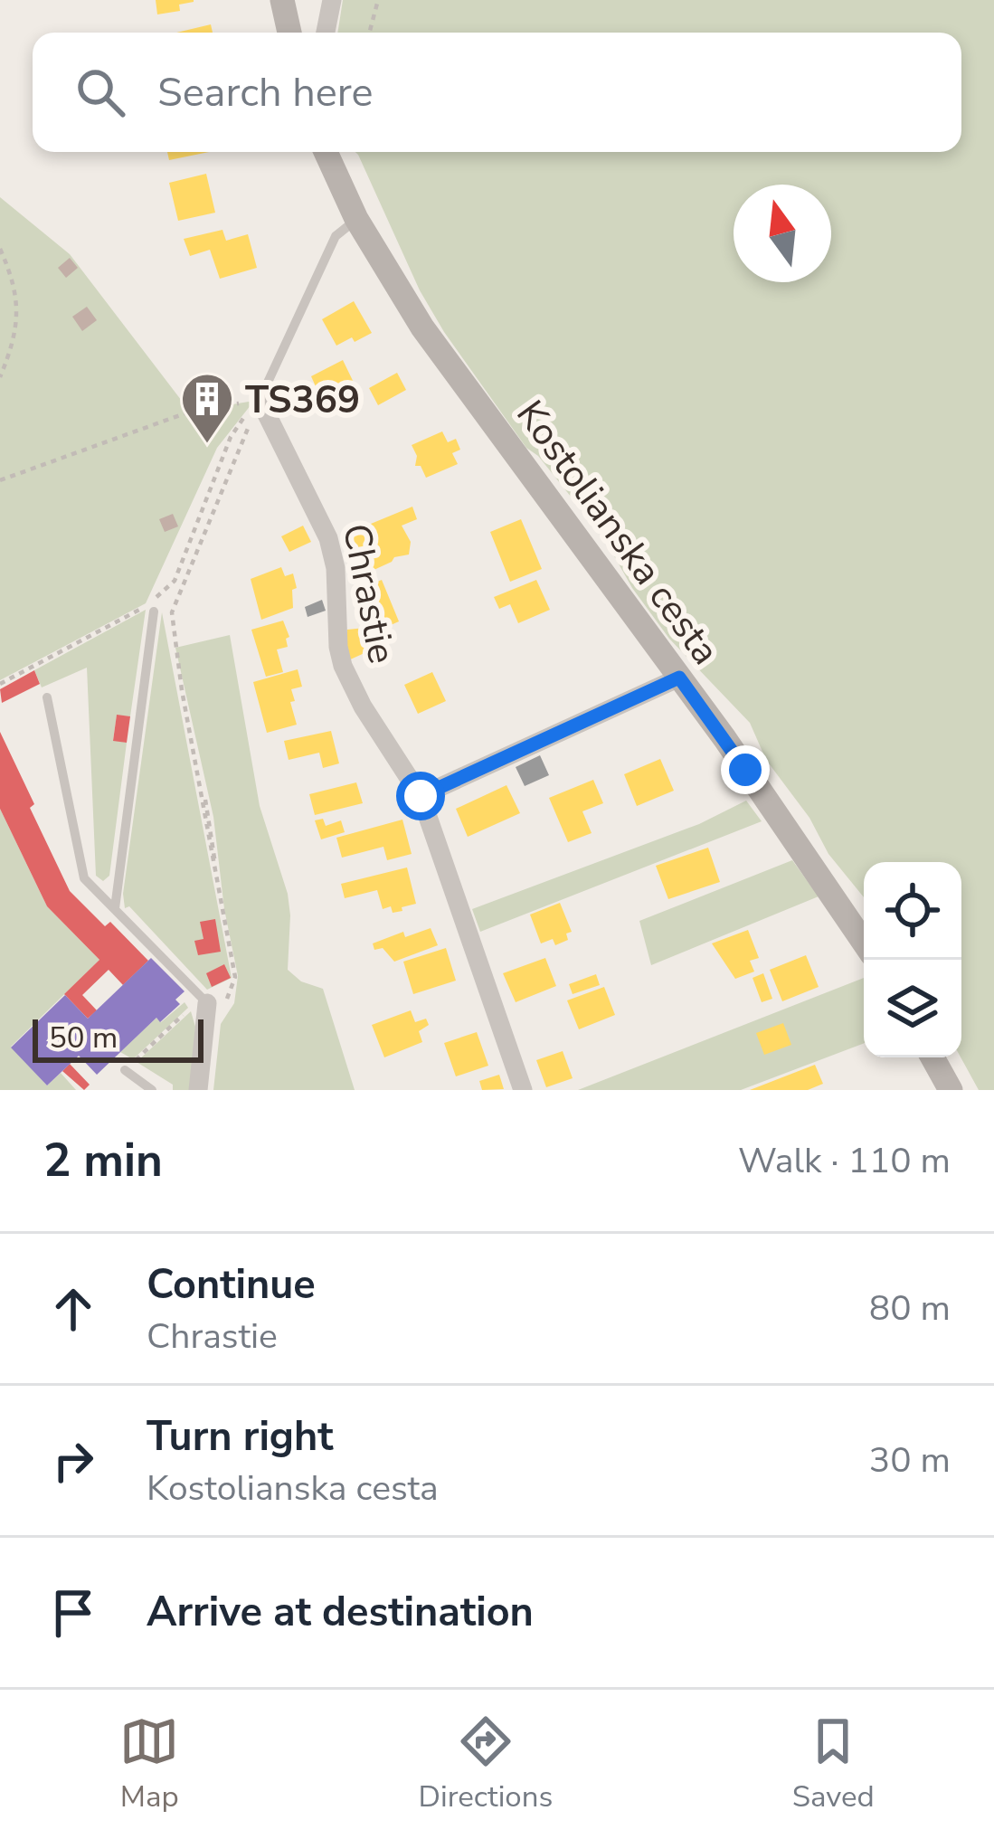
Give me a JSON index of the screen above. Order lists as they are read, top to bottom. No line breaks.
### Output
{"streets":{"street":["Kostolianska cesta","Chrastie"]},"places":{"building":["TS369"]},"scale_bar":"50 m","north":"top","page":{"search":"Search here","scale":"50 m","heading":["2 min","Walk · 110 m"],"list":[["Continue","Chrastie","80 m"],["Turn right","Kostolianska cesta","30 m"],"Arrive at destination"],"nav":["Map","Directions","Saved"]}}
